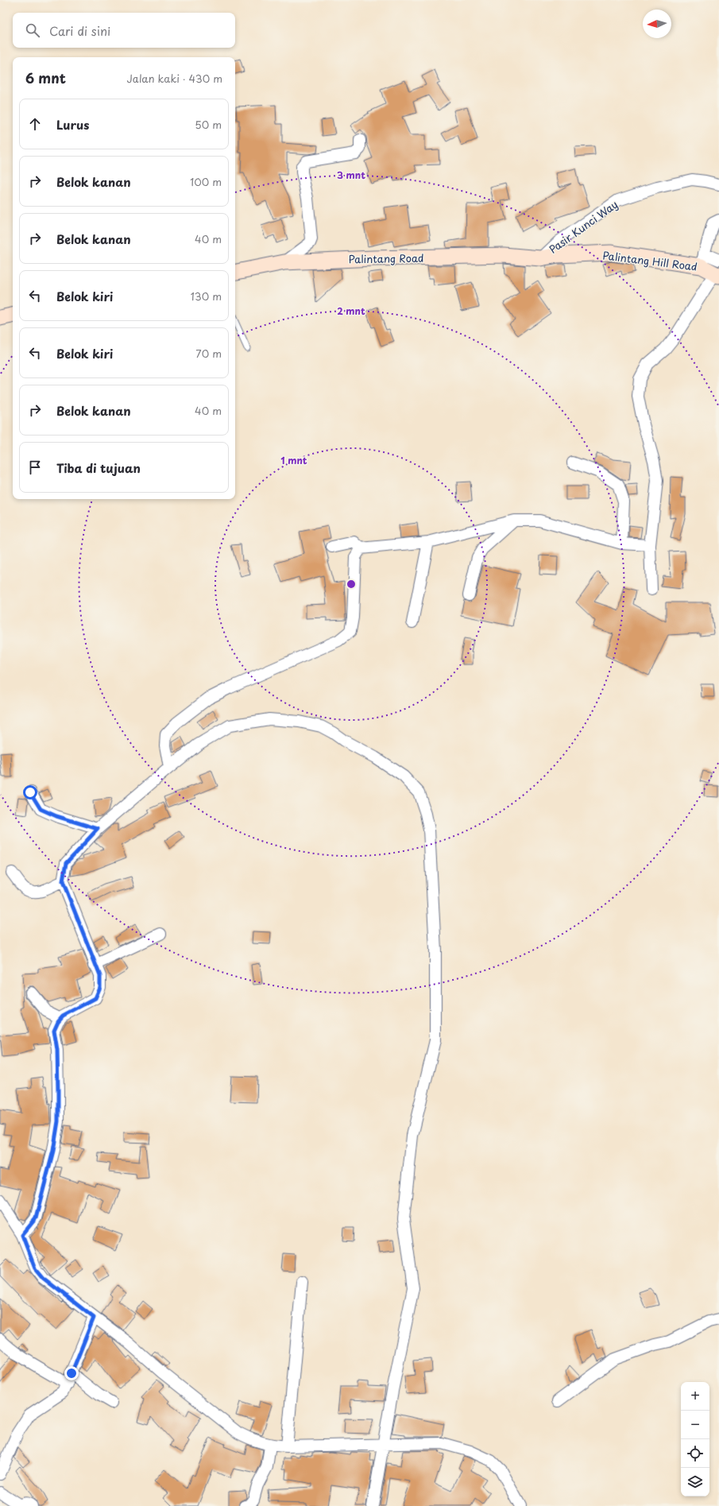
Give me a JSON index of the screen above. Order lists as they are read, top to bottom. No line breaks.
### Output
{"streets":{"street":["Pasir Kunci Way","Palintang Road","Palintang Hill Road"]},"crossings":[["Pasir Kunci Way","Palintang Road"],["Pasir Kunci Way","Palintang Hill Road"],["Palintang Road","Palintang Hill Road"]],"north":"left","page":{"search":"Cari di sini","heading":["6 mnt","Jalan kaki · 430 m"],"list":[["Lurus","50 m"],["Belok kanan","100 m"],["Belok kanan","40 m"],["Belok kiri","130 m"],["Belok kiri","70 m"],["Belok kanan","40 m"],"Tiba di tujuan"],"map_buttons":["+","−"]},"rings":["3 mnt","2 mnt","1 mnt"]}
